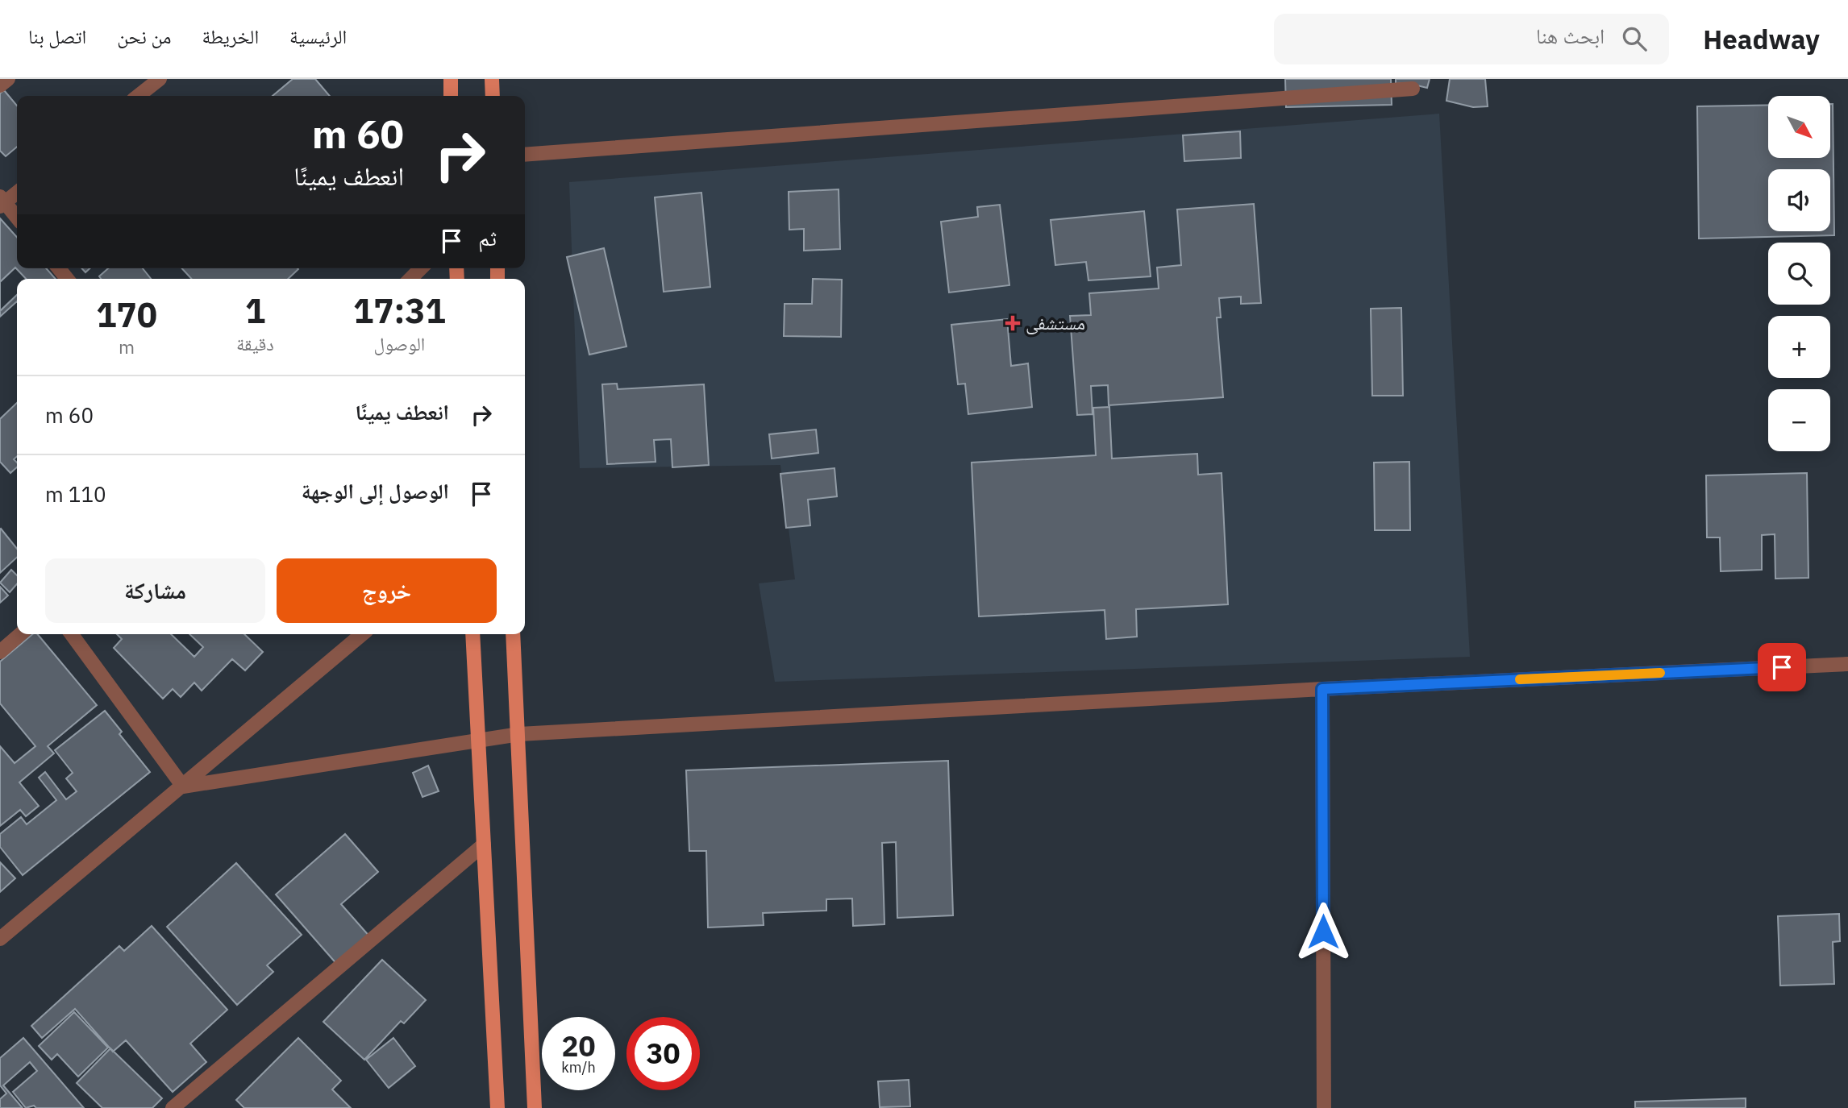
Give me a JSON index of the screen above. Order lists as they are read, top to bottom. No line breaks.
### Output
{"places":{"health":["مستشفى"]},"north":"bottom right","page":{"header":"Headway","search":"ابحث هنا","nav":["الرئيسية","الخريطة","من نحن","اتصل بنا"],"map_buttons":["+","−"],"turn":["60 m","انعطف يمينًا"],"then":"ثم","eta":["17:31","الوصول","1","دقيقة","170","m"],"list":[{"name":"انعطف يمينًا","value":"60 m"},{"name":"الوصول إلى الوجهة","value":"110 m"}],"buttons":["خروج","مشاركة"],"speed":"20 km/h","limit":"30"}}
